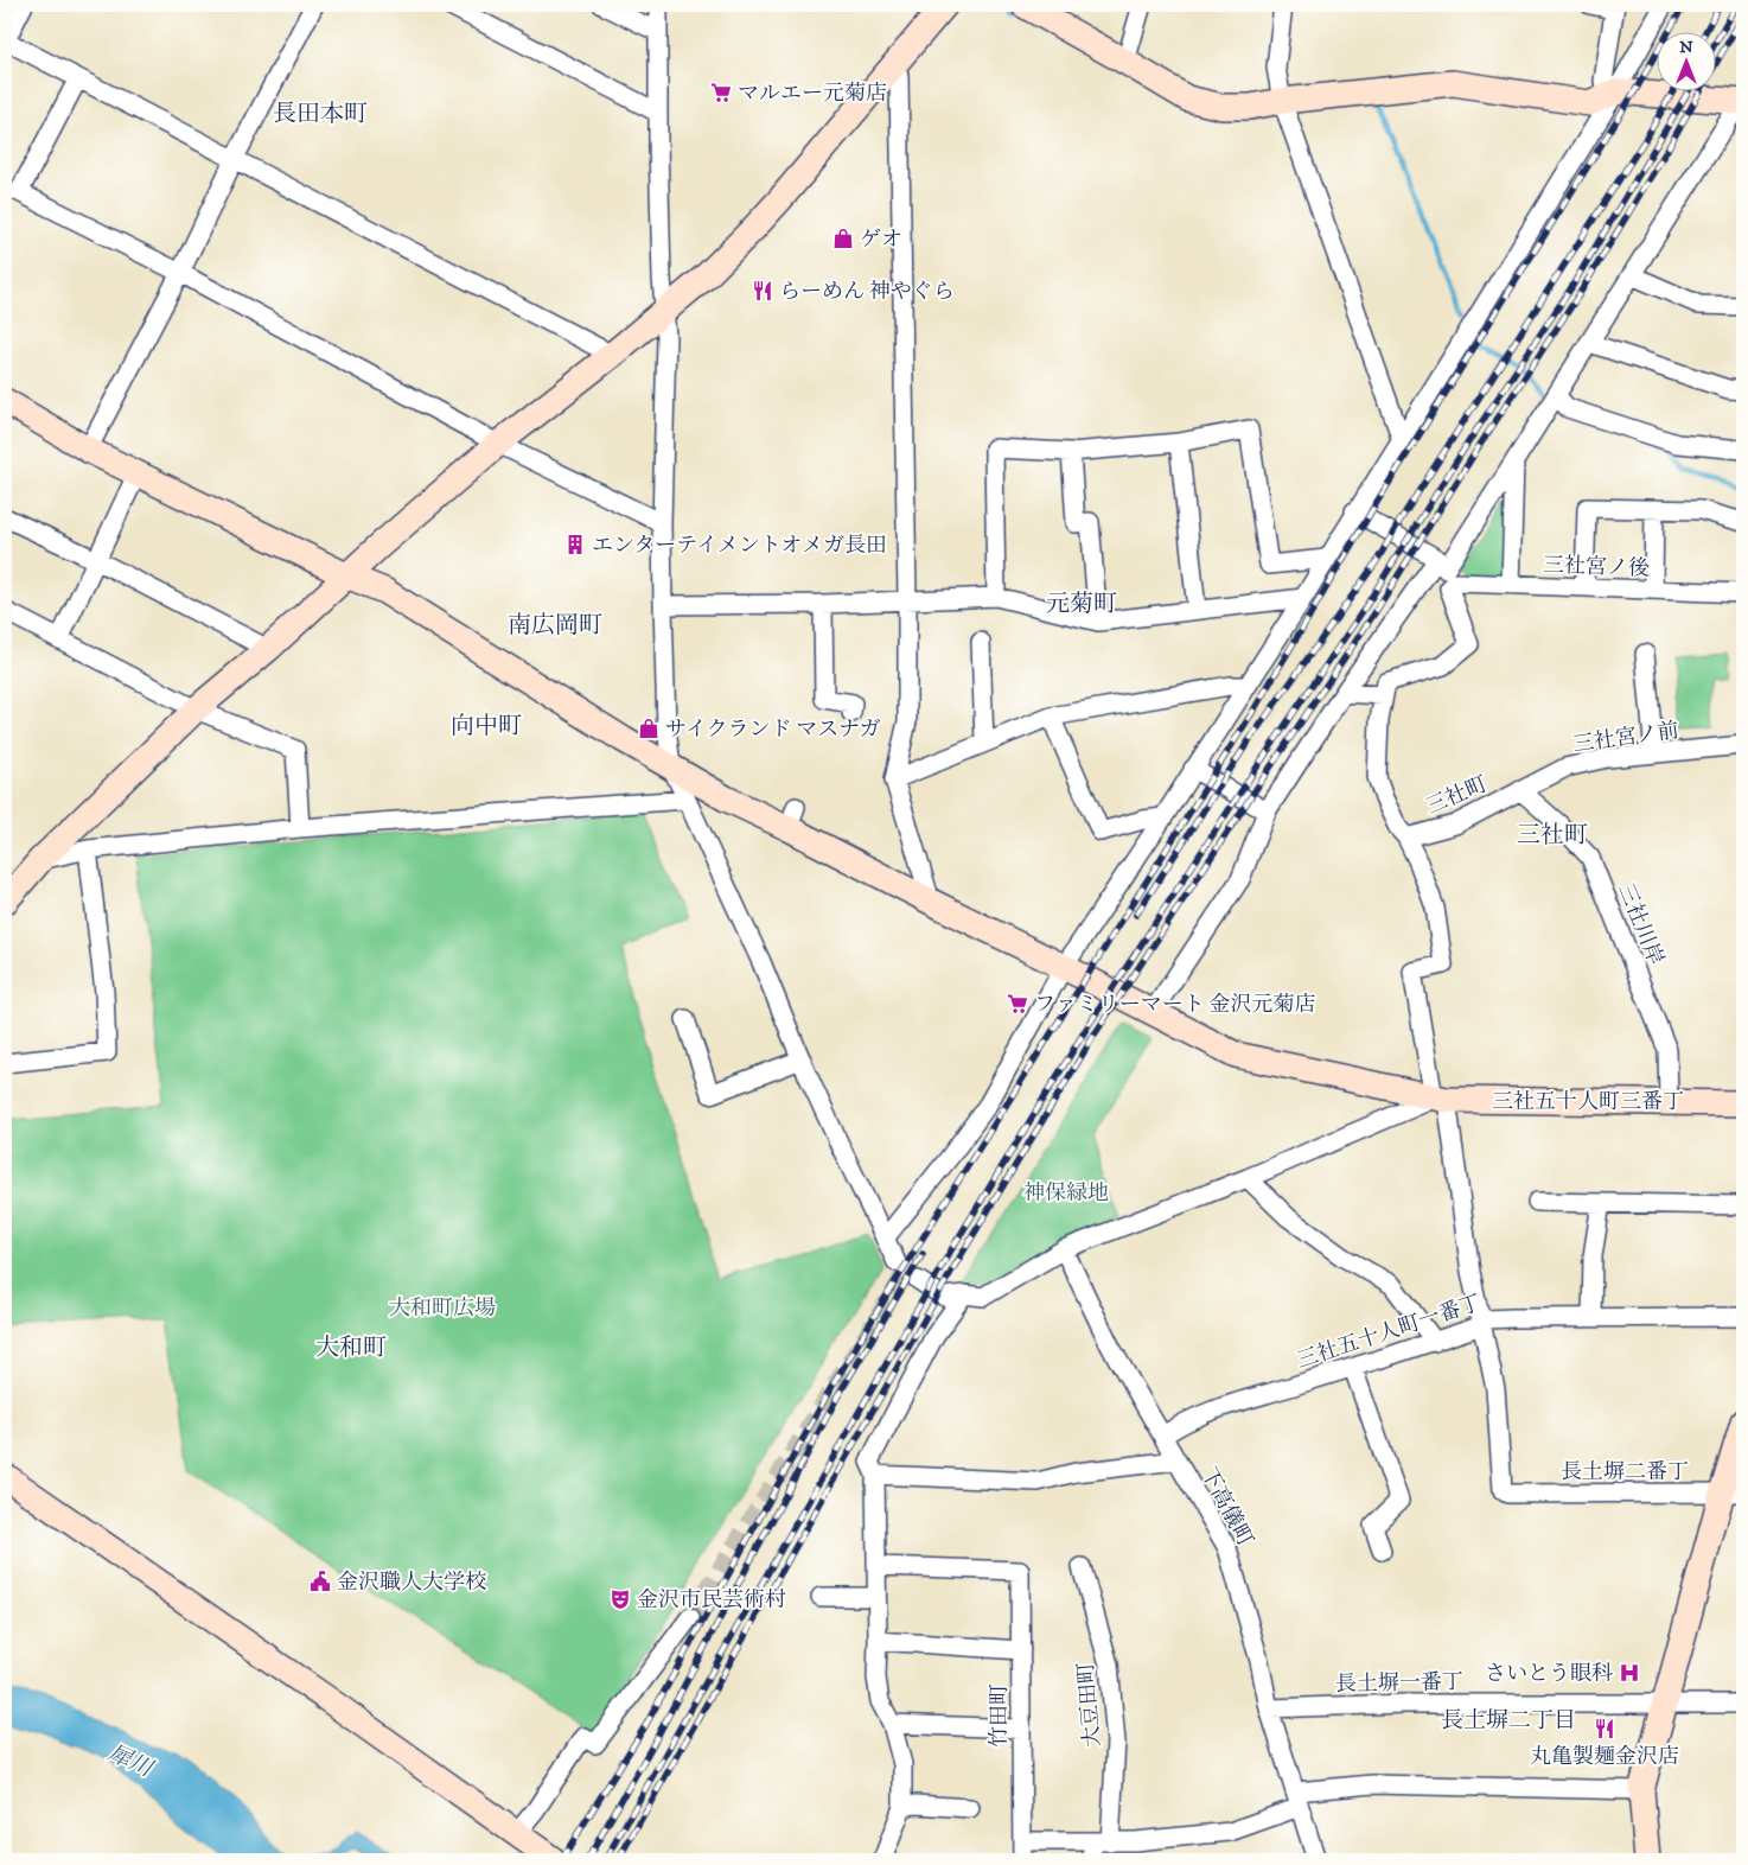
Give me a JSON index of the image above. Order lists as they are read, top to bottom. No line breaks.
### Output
{"streets":{"street":["三社宮ノ後","三社宮ノ前","三社町","三社川岸","三社五十人町三番丁","三社五十人町一番丁","長土塀二番丁","下高儀町","長土塀一番丁","大豆田町","竹田町"]},"crossings":[["三社宮ノ前","三社町"],["三社宮ノ前","三社川岸"],["三社町","三社川岸"],["三社川岸","三社五十人町三番丁"],["三社五十人町一番丁","長土塀二番丁"],["三社五十人町一番丁","下高儀町"],["下高儀町","長土塀一番丁"]],"districts":["長田本町","元菊町","南広岡町","向中町","三社町","大和町","長土塀二丁目"],"water":["犀川"],"parks":["神保緑地","大和町広場"],"places":{"supermarket":["マルエー元菊店","ファミリーマート 金沢元菊店"],"shop":["ゲオ","サイクランド マスナガ"],"restaurant":["らーめん 神やぐら","丸亀製麺金沢店"],"building":["エンターテイメントオメガ長田"],"public building":["金沢職人大学校"],"theatre":["金沢市民芸術村"],"hospital":["さいとう眼科"]},"north":"top"}
